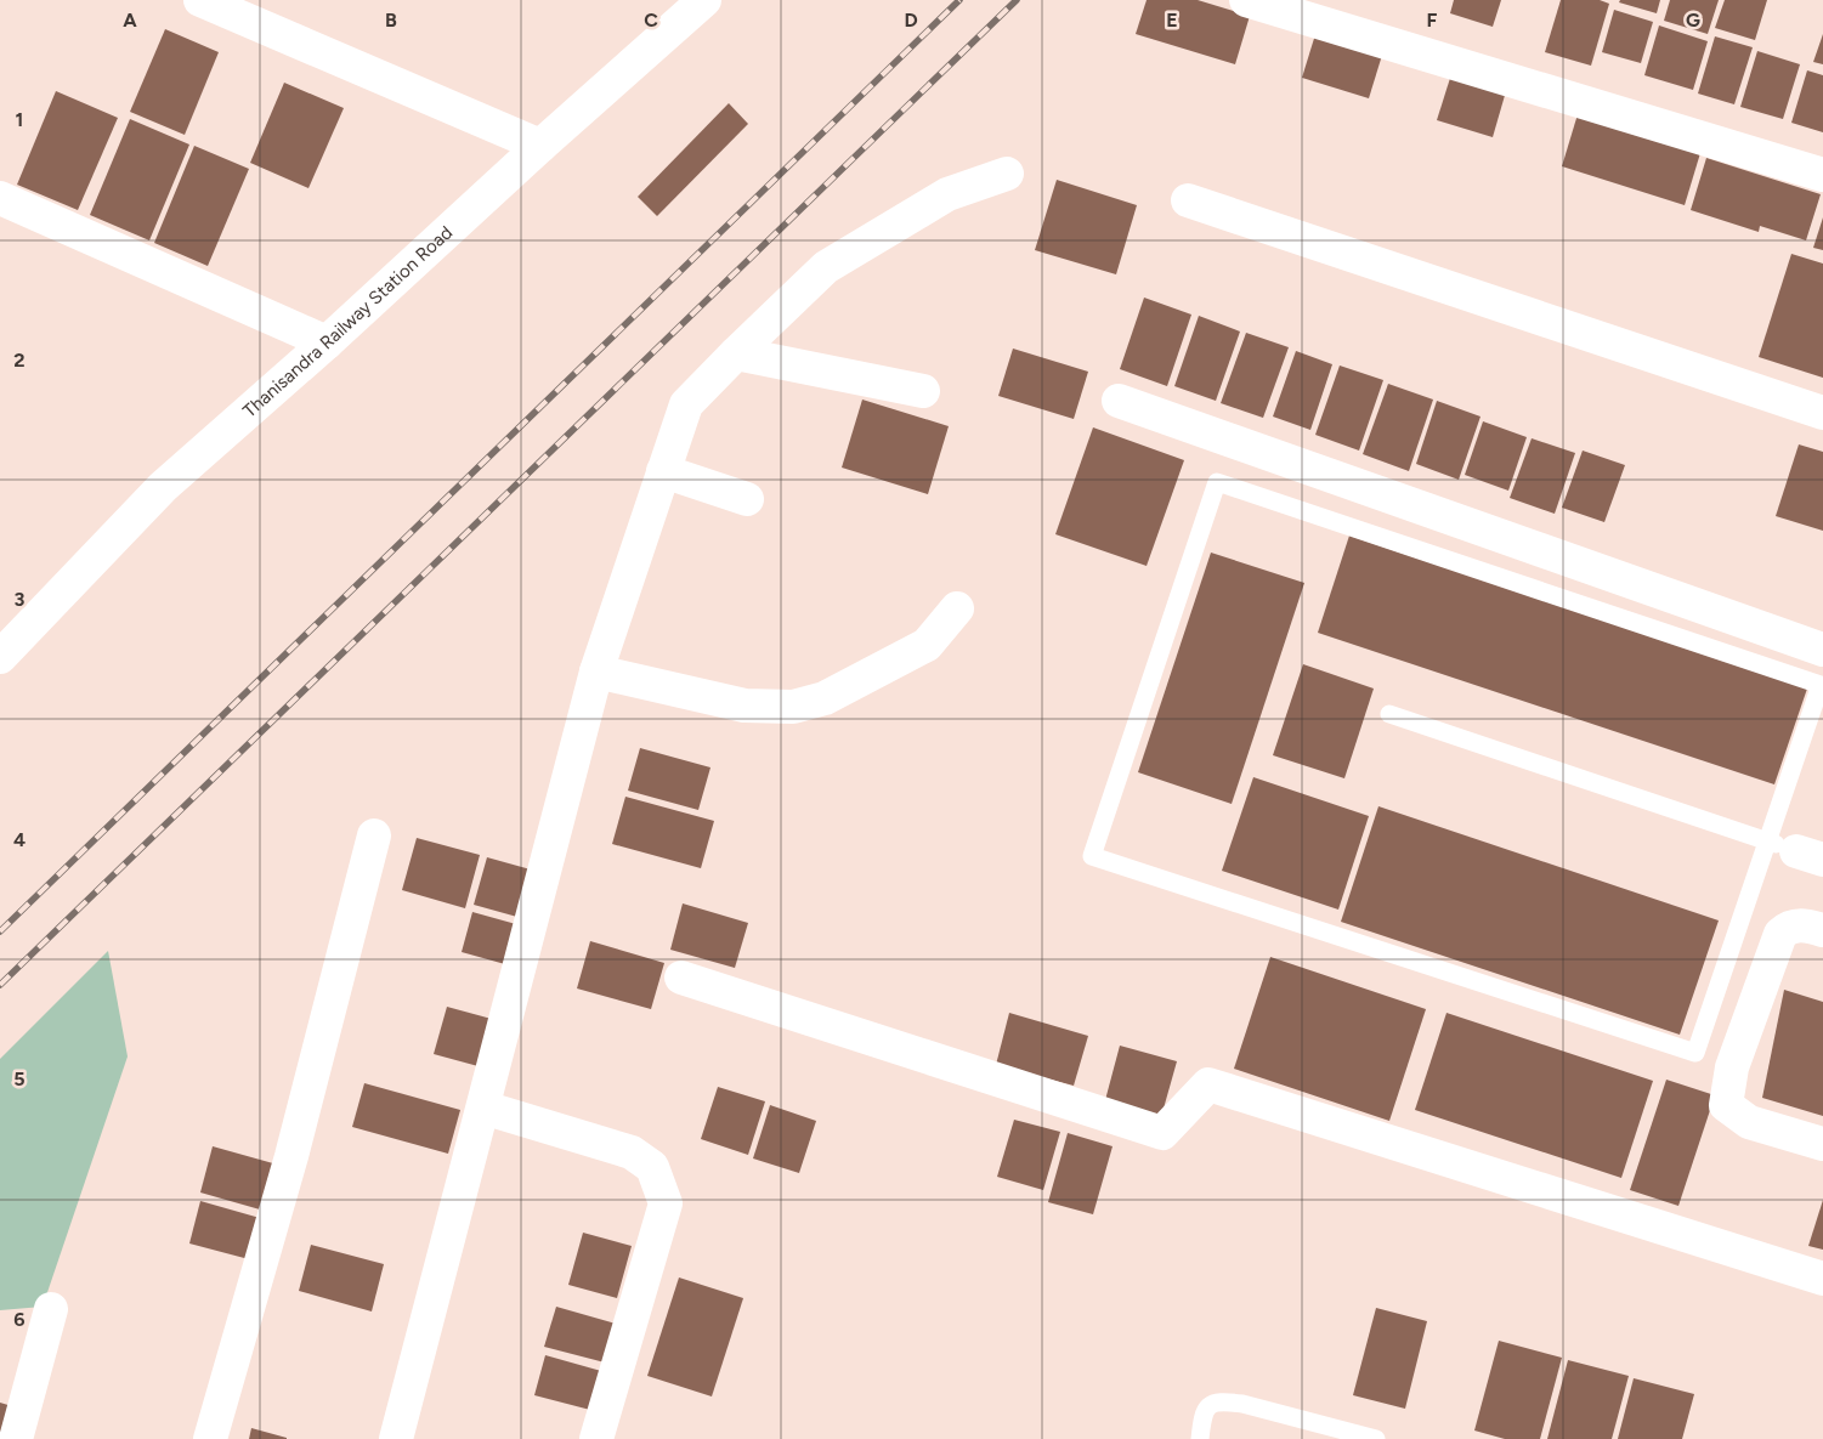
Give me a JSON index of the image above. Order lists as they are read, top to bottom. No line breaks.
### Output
{"streets":{"street":["Thanisandra Railway Station Road"]},"grid":{"columns":["A","B","C","D","E","F","G"],"rows":["1","2","3","4","5","6"]}}
